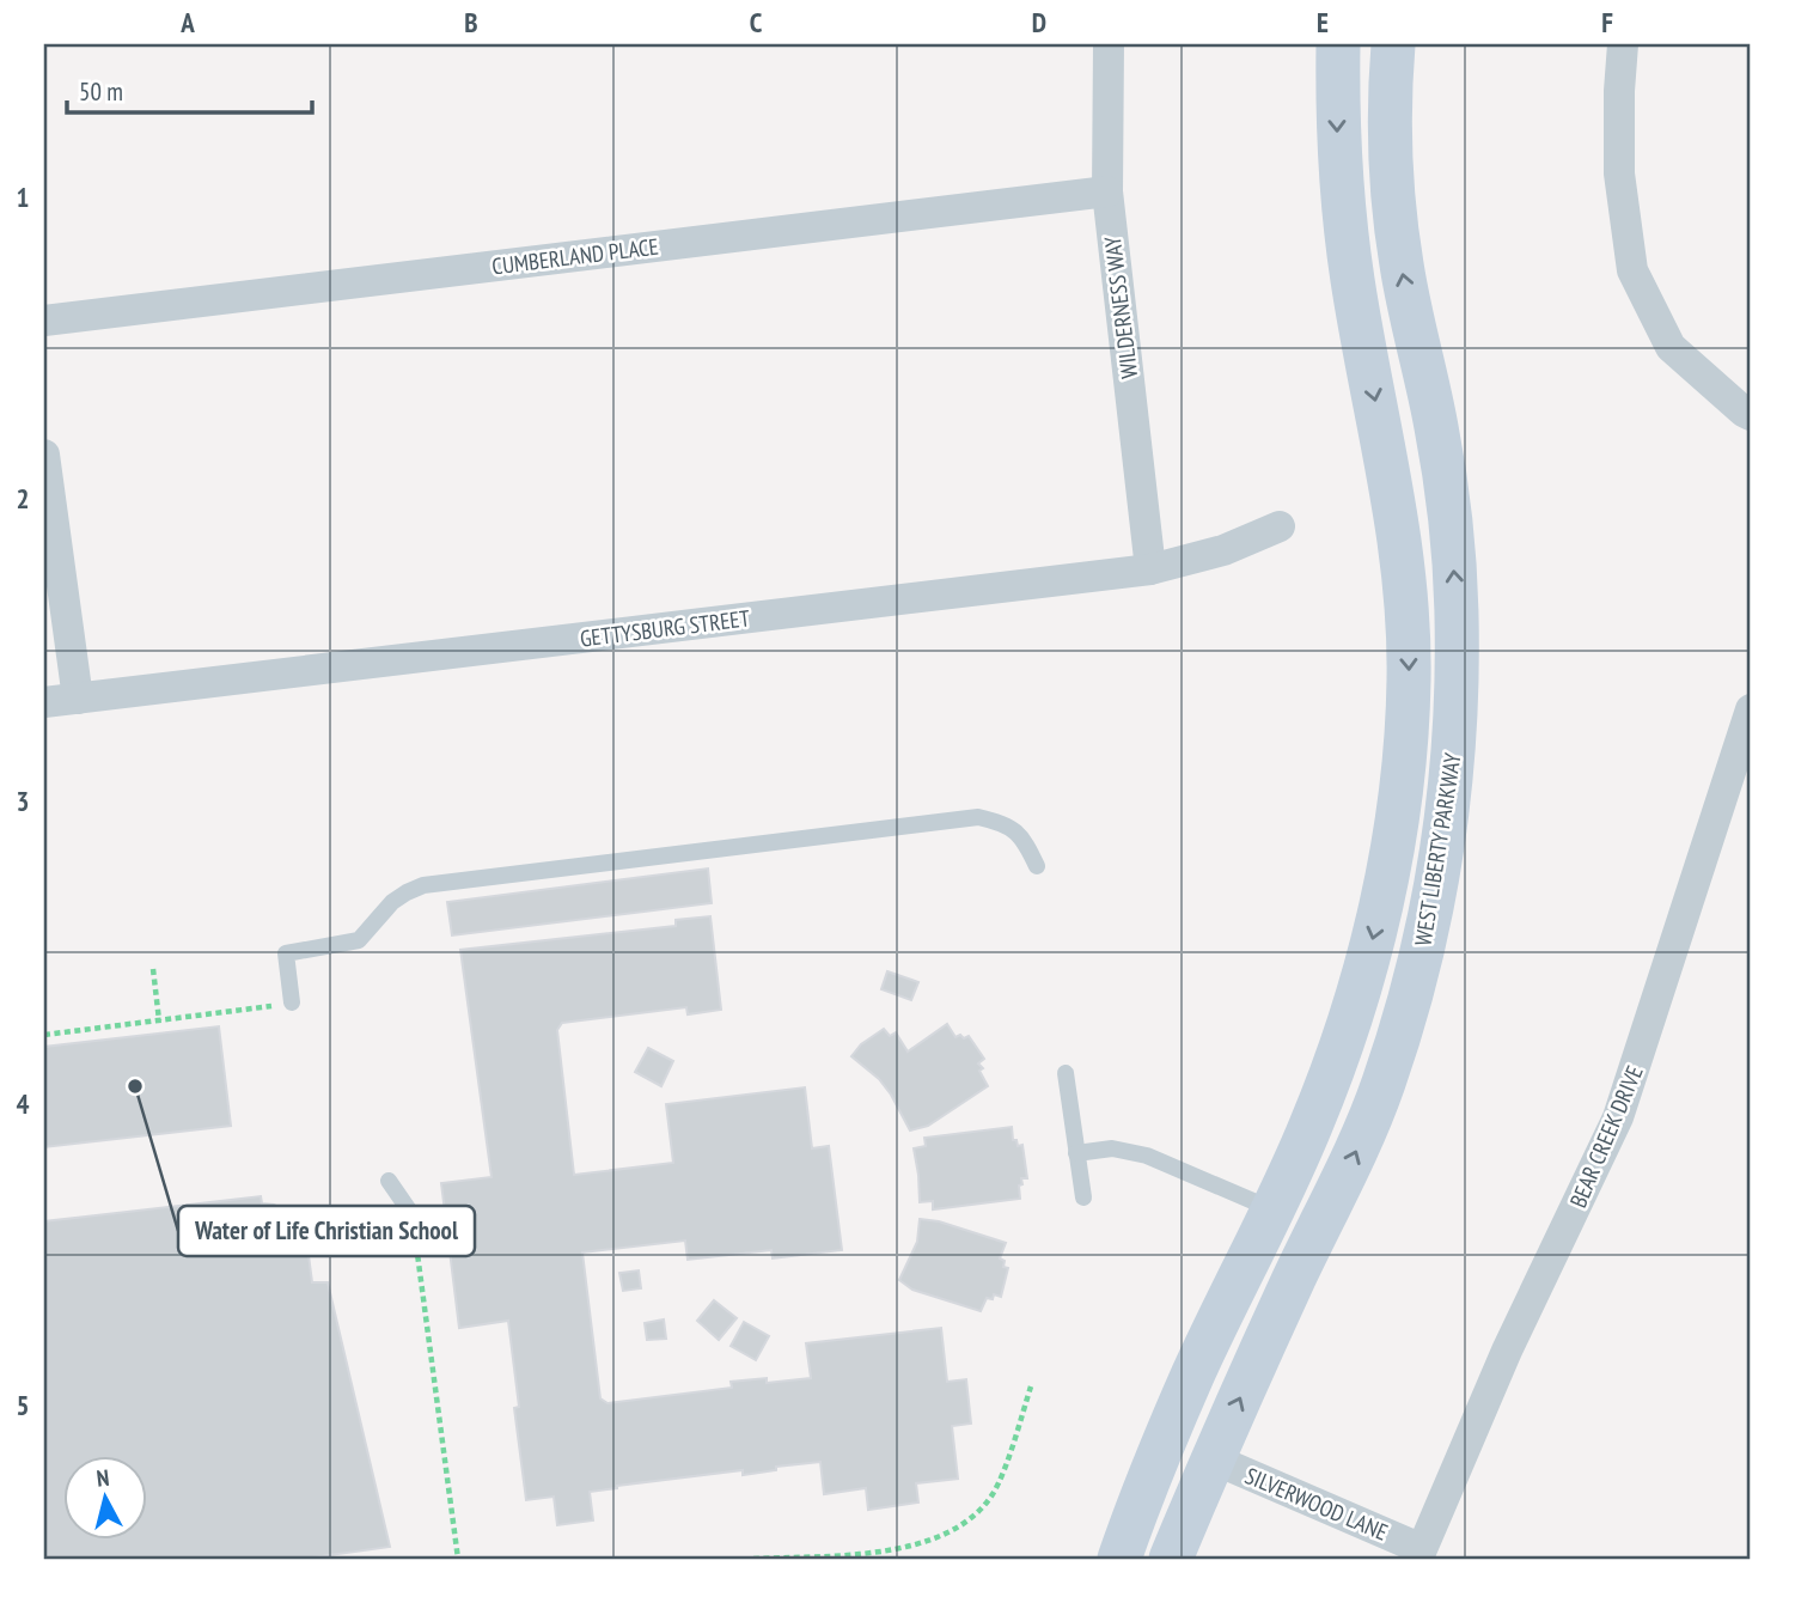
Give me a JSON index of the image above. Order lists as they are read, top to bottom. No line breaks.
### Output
{"streets":{"street":["CUMBERLAND PLACE","WILDERNESS WAY","GETTYSBURG STREET","WEST LIBERTY PARKWAY","BEAR CREEK DRIVE","SILVERWOOD LANE"]},"crossings":[["CUMBERLAND PLACE","WILDERNESS WAY"],["WILDERNESS WAY","GETTYSBURG STREET"],["WEST LIBERTY PARKWAY","SILVERWOOD LANE"],["BEAR CREEK DRIVE","SILVERWOOD LANE"]],"places":["Water of Life Christian School"],"scale_bar":"50 m","north":"top","grid":{"columns":["A","B","C","D","E","F"],"rows":["1","2","3","4","5"]}}
